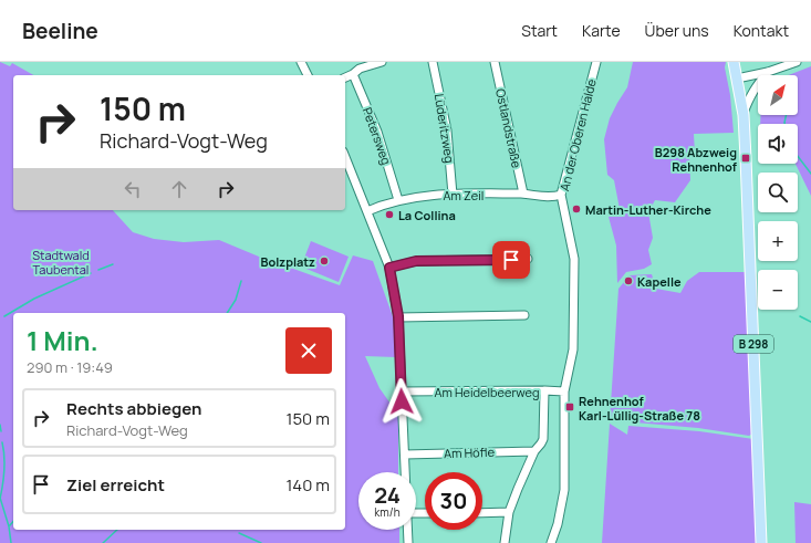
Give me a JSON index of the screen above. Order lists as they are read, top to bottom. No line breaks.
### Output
{"streets":{"main road":["B 298"],"street":["Lüderitzweg","Ostlandstraße","An der Oberen Halde","Petersweg","Am Zeil","Am Heidelbeerweg","Am Höfle"]},"crossings":[["Lüderitzweg","Am Zeil"],["Ostlandstraße","Am Zeil"],["An der Oberen Halde","Am Zeil"],["An der Oberen Halde","Am Heidelbeerweg"],["Petersweg","Am Zeil"]],"parks":["Stadtwald Taubental"],"places":{"transit":["B298 Abzweig Rehnenhof","Rehnenhof Karl-Lüllig-Straße 78"],"other":["Martin-Luther-Kirche","La Collina","Bolzplatz","Kapelle"]},"north":"top right","page":{"header":"Beeline","nav":["Start","Karte","Über uns","Kontakt"],"map_buttons":["+","−"],"turn":["150 m","Richard-Vogt-Weg"],"heading":["1 Min.","290 m · 19:49"],"list":[{"name":"Rechts abbiegen","note":"Richard-Vogt-Weg","value":"150 m"},{"name":"Ziel erreicht","value":"140 m"}],"speed":"24 km/h","limit":"30"}}
